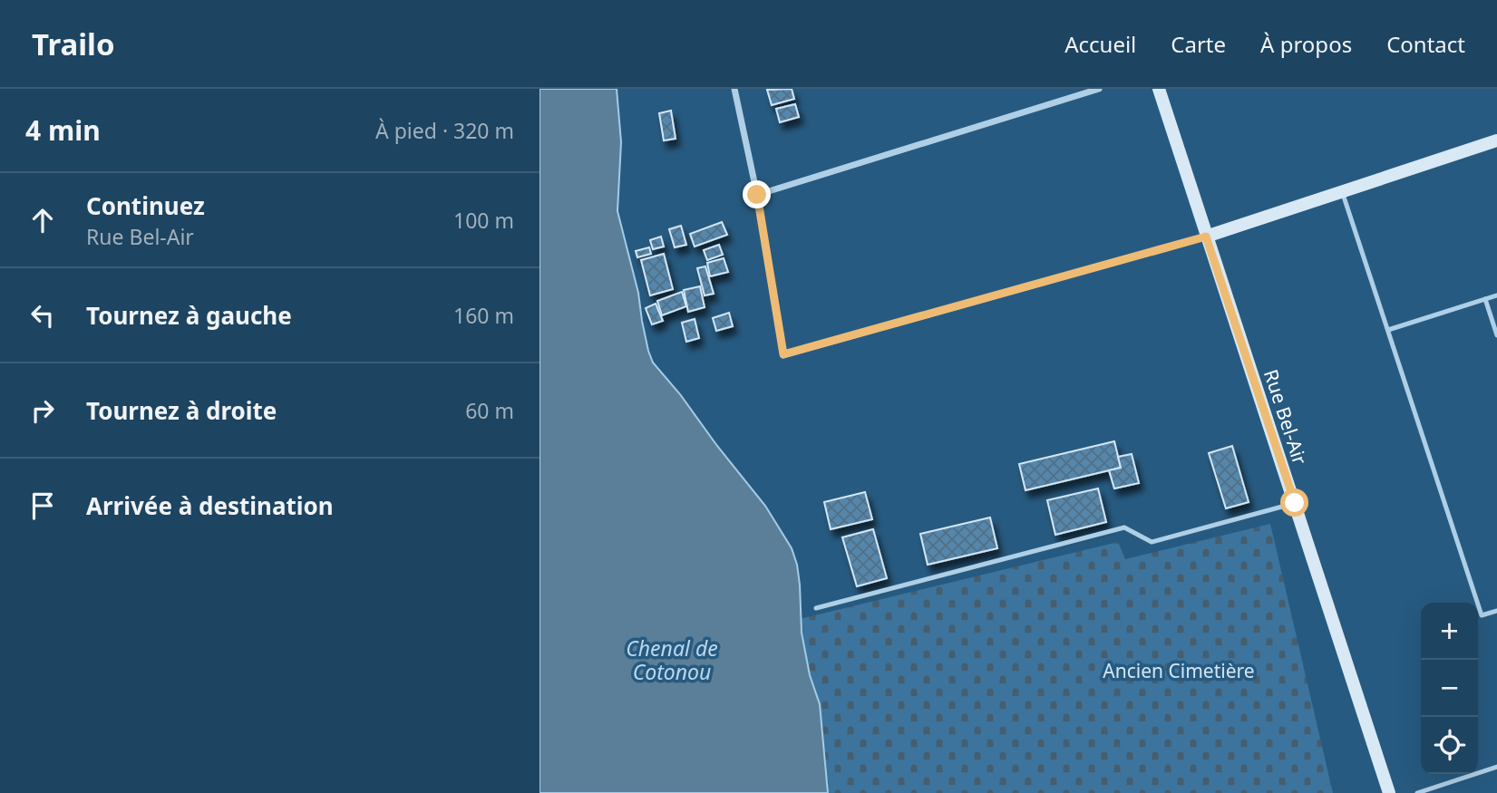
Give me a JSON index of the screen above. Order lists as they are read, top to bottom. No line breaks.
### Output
{"streets":{"main road":["Rue Bel-Air"]},"water":["Chenal de Cotonou"],"parks":["Ancien Cimetière"],"page":{"header":"Trailo","nav":["Accueil","Carte","À propos","Contact"],"heading":["4 min","À pied · 320 m"],"list":[["Continuez","Rue Bel-Air","100 m"],["Tournez à gauche","160 m"],["Tournez à droite","60 m"],"Arrivée à destination"],"map_buttons":["+","−"]}}
